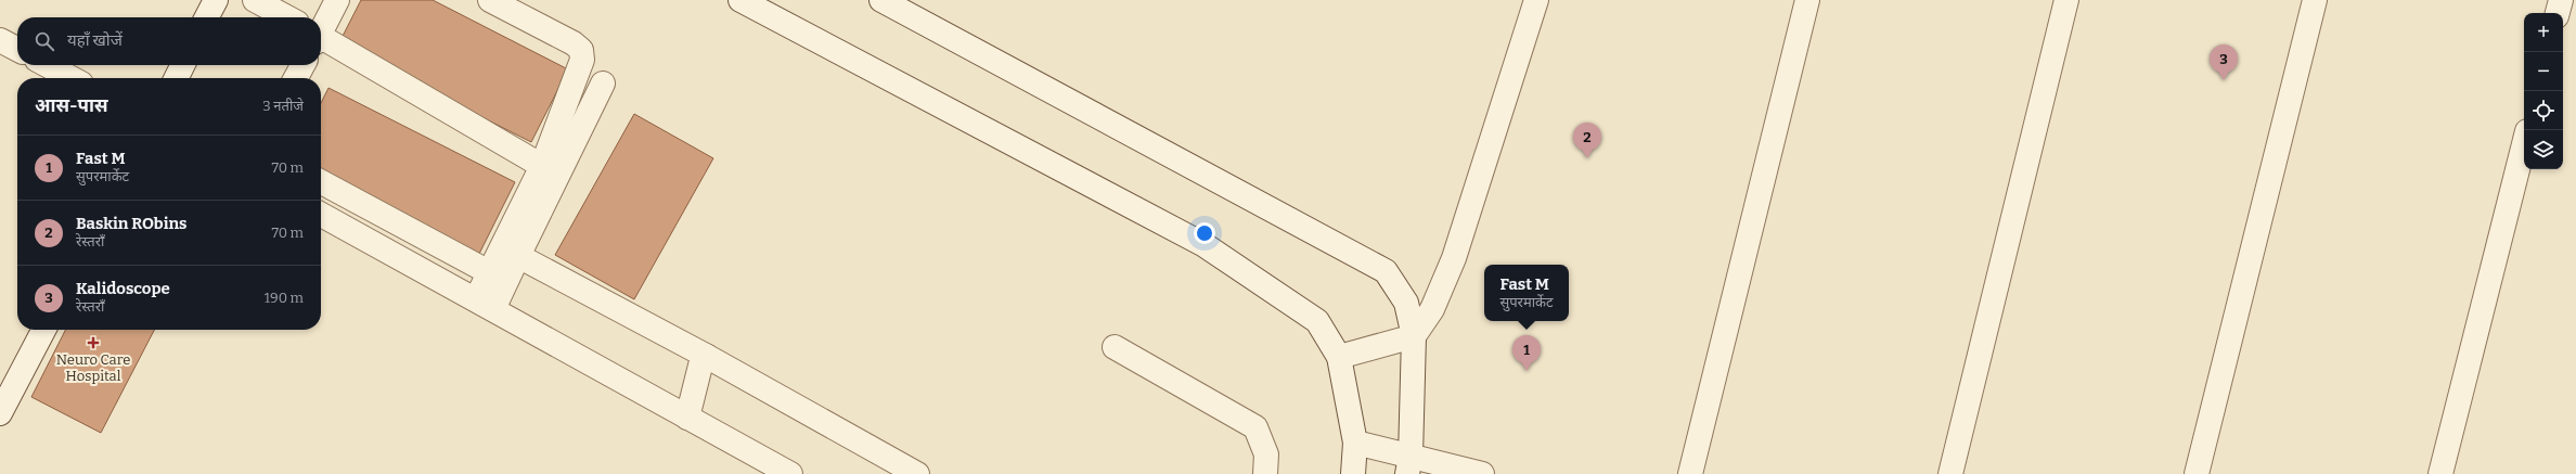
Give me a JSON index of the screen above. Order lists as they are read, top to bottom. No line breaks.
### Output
{"places":{"health":["Neuro Care Hospital"]},"page":{"map_buttons":["+","−"],"search":"यहाँ खोजें","pins":["3","2","1"],"heading":["आस-पास","3 नतीजे"],"list":[{"mark":"1","name":"Fast M","note":"सुपरमार्केट","value":"70 m"},{"mark":"2","name":"Baskin RObins","note":"रेस्तराँ","value":"70 m"},{"mark":"3","name":"Kalidoscope","note":"रेस्तराँ","value":"190 m"}],"popup":["Fast M","सुपरमार्केट"]}}
